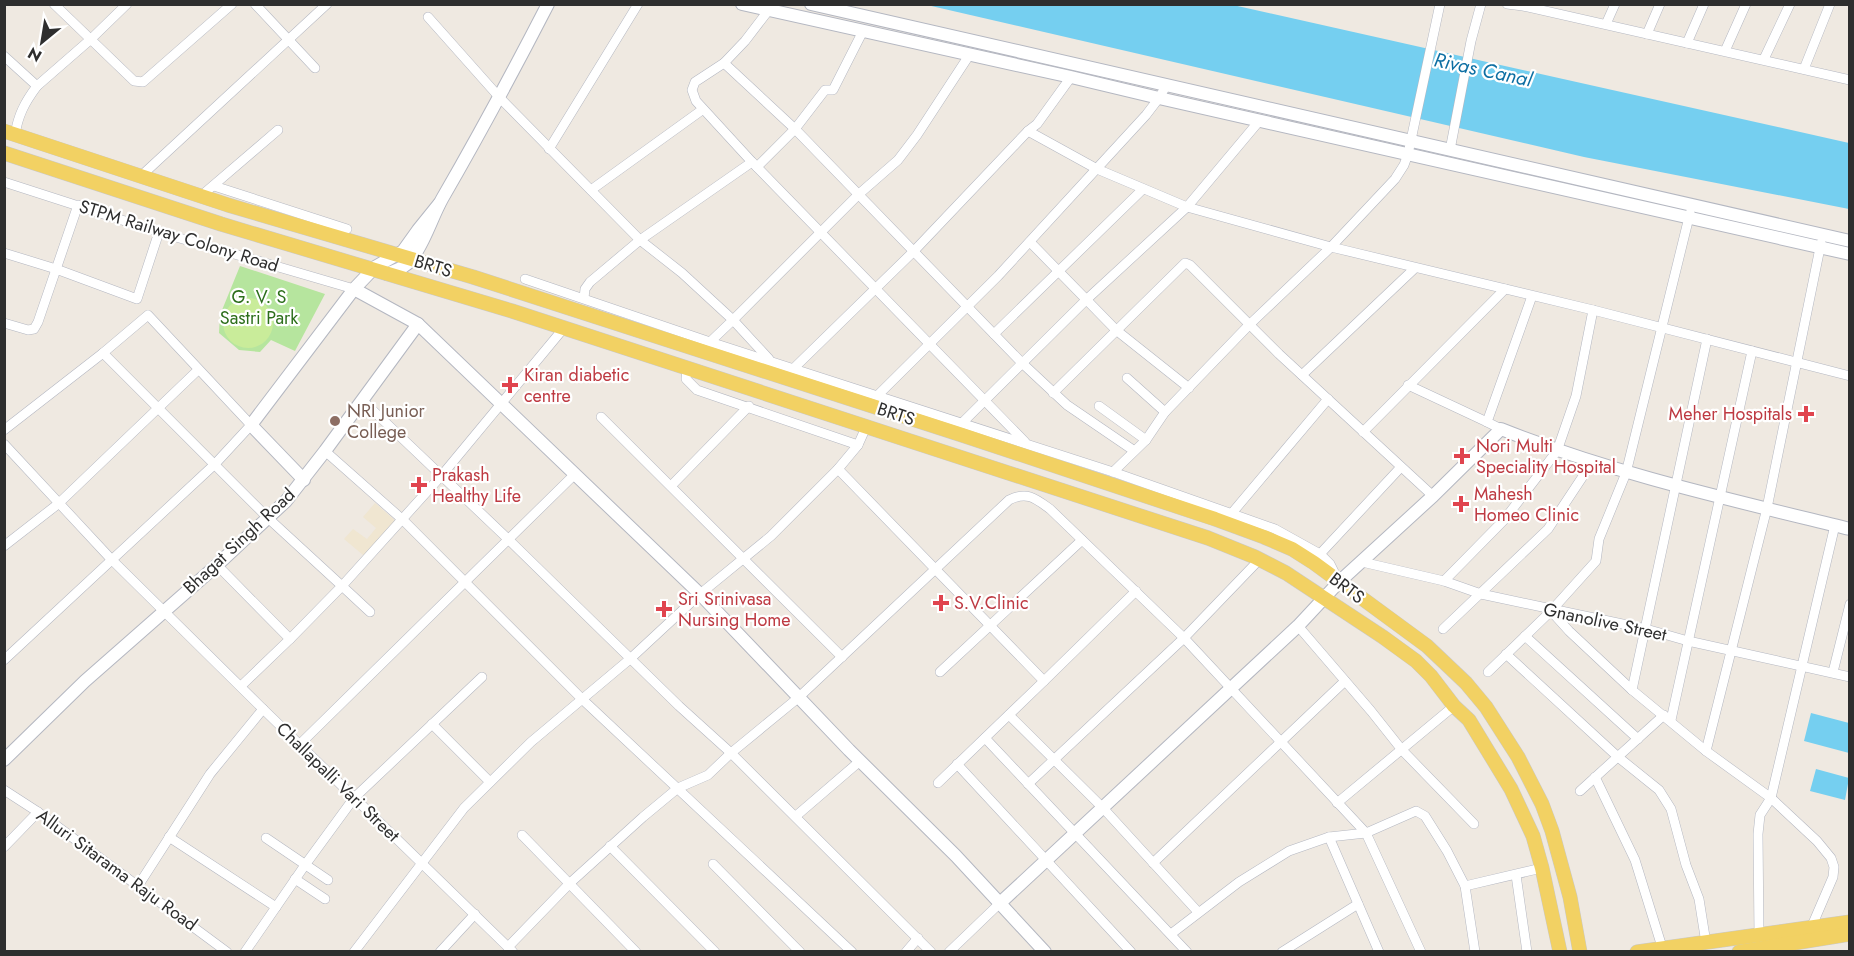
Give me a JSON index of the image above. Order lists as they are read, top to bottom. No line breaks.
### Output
{"streets":{"main road":["BRTS"],"street":["STPM Railway Colony Road","Bhagat Singh Road","Gnanolive Street","Challapalli Vari Street","Alluri Sitarama Raju Road"]},"crossings":[["Bhagat Singh Road","Challapalli Vari Street"]],"water":["Rivas Canal"],"parks":["G. V. S Sastri Park"],"places":{"health":["Kiran diabetic centre","Meher Hospitals","Nori Multi Speciality Hospital","Prakash Healthy Life","Mahesh Homeo Clinic","S.V.Clinic","Sri Srinivasa Nursing Home"],"other":["NRI Junior College"]},"north":"bottom left"}
